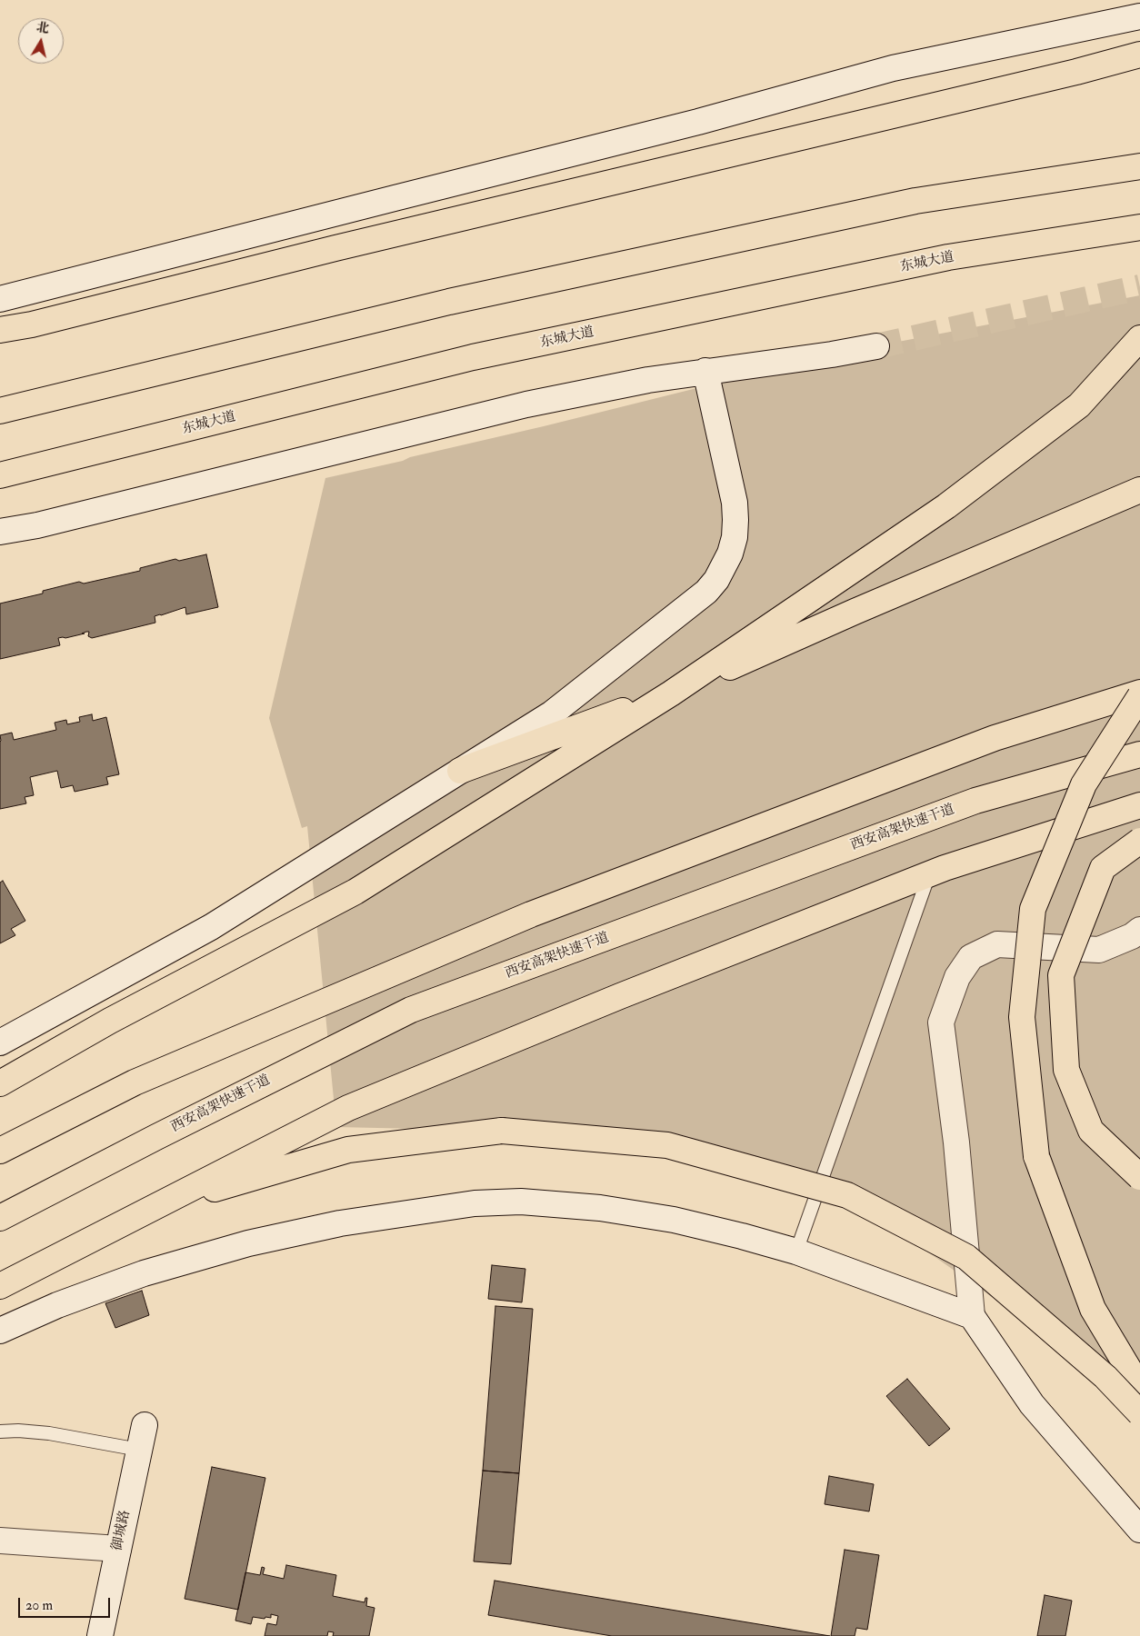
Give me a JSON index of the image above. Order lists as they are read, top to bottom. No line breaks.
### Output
{"streets":{"main road":["东城大道","西安高架快速干道"],"street":["御城路"]},"scale_bar":"20 m","north":"top"}
